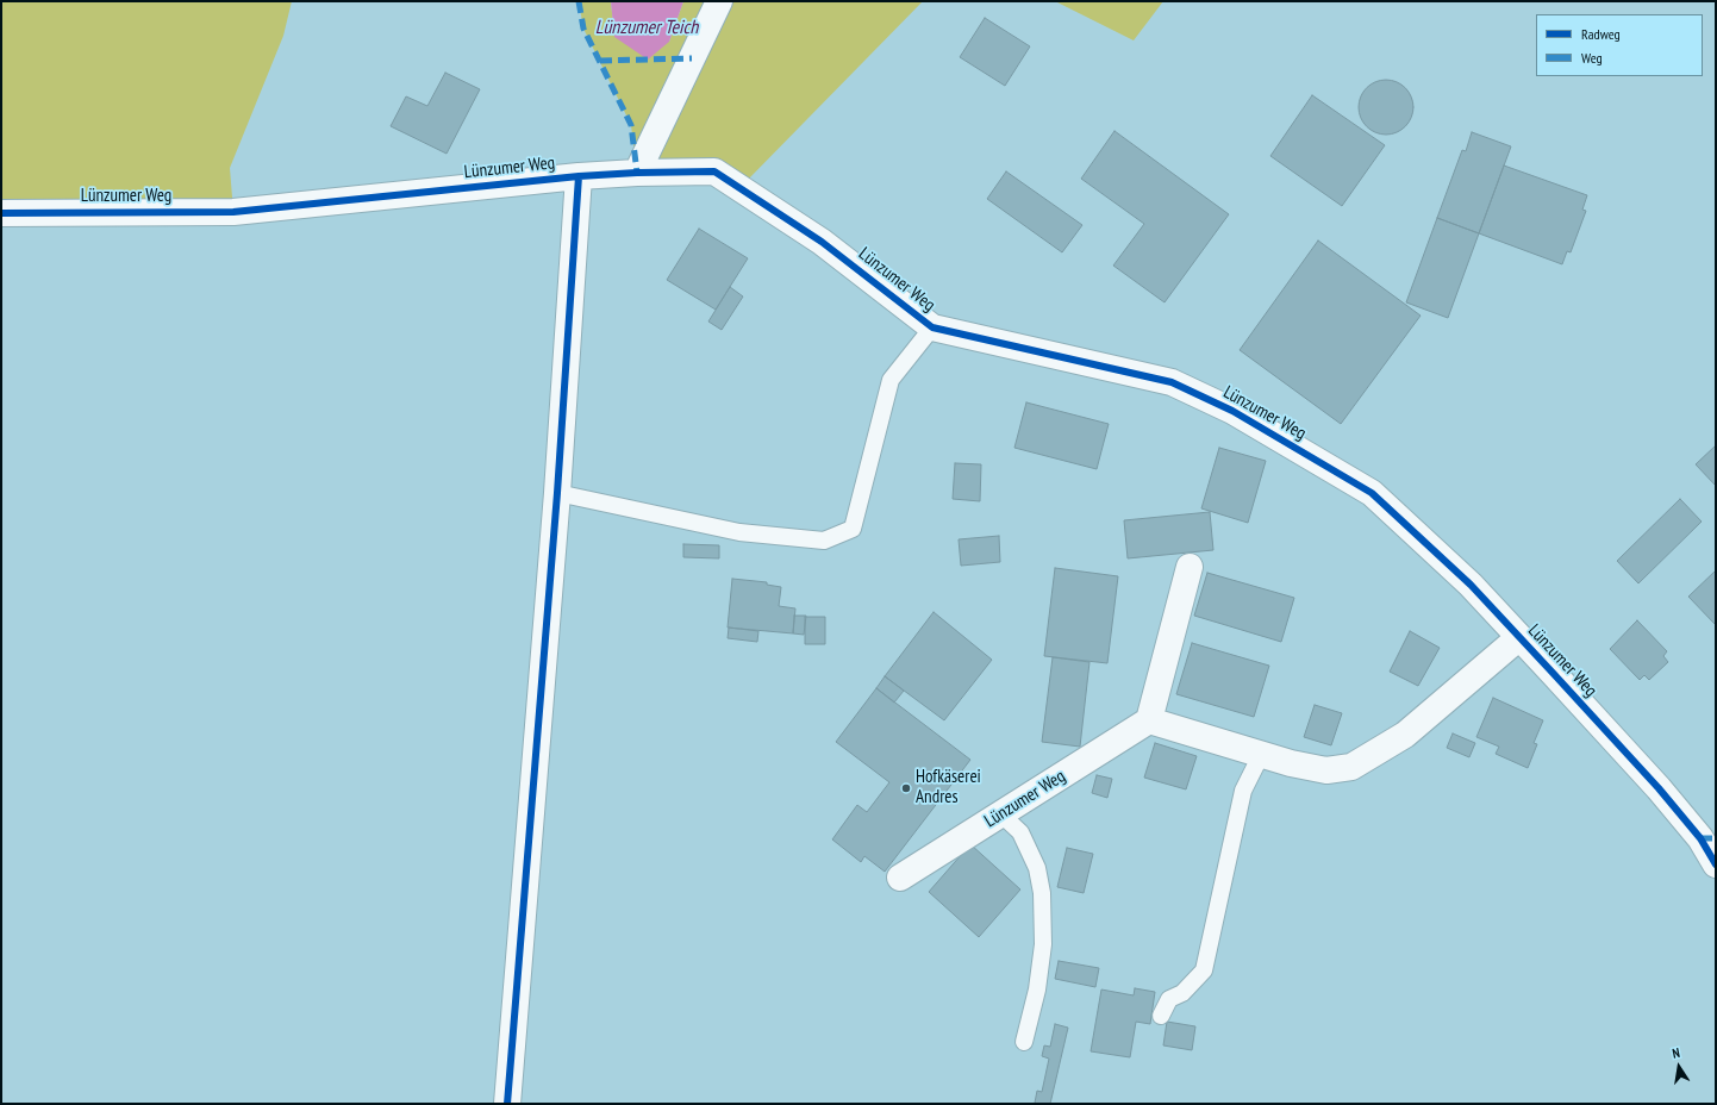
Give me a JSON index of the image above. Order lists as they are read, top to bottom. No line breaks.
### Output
{"streets":{"street":["Lünzumer Weg"]},"water":["Lünzumer Teich"],"places":["Hofkäserei Andres"],"legend":["Radweg","Weg"],"north":"top"}
